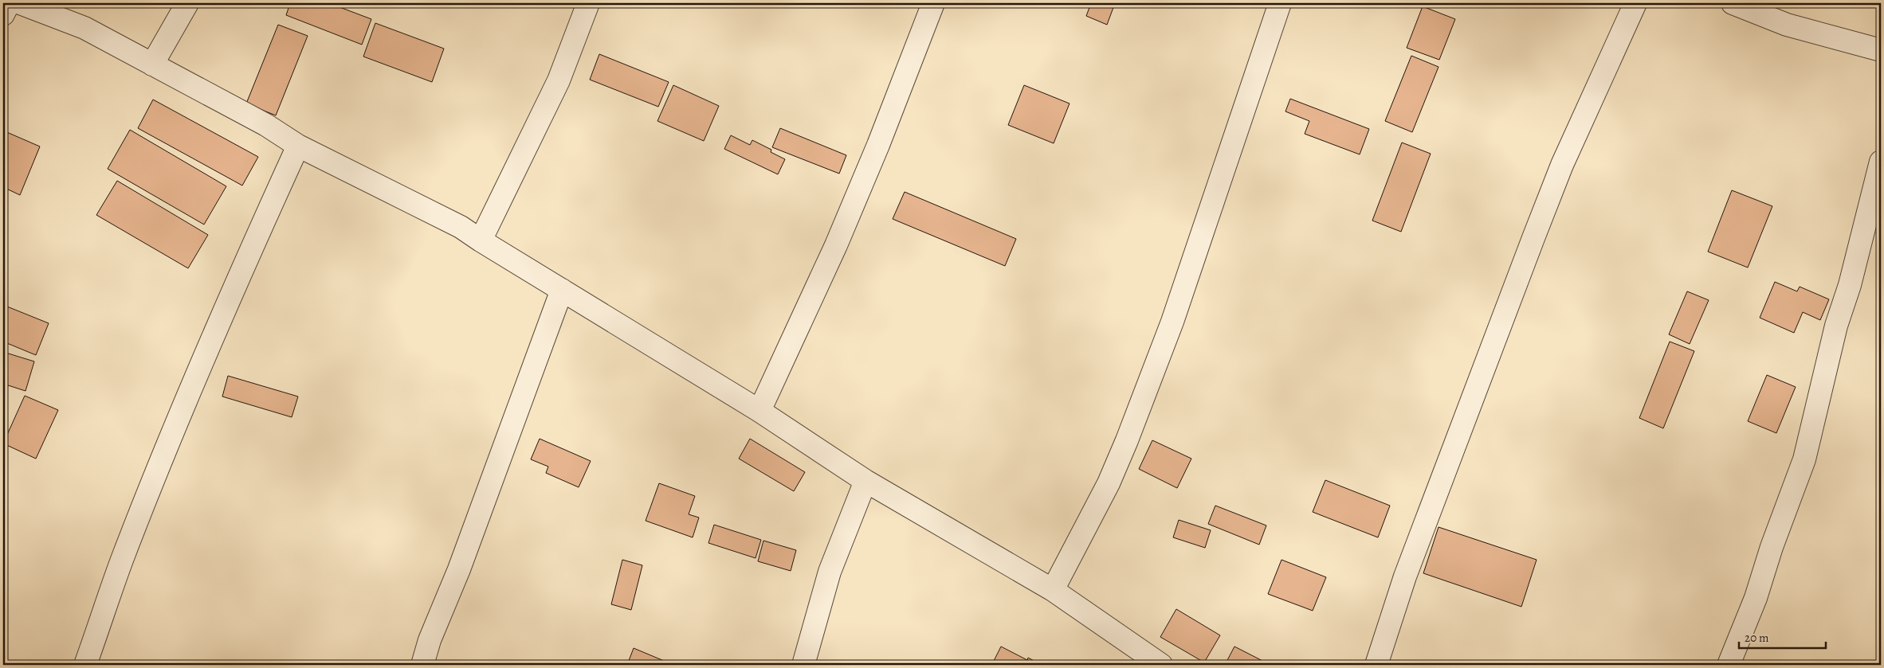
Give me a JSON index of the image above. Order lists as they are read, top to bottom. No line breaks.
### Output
{"scale_bar":"20 m"}
